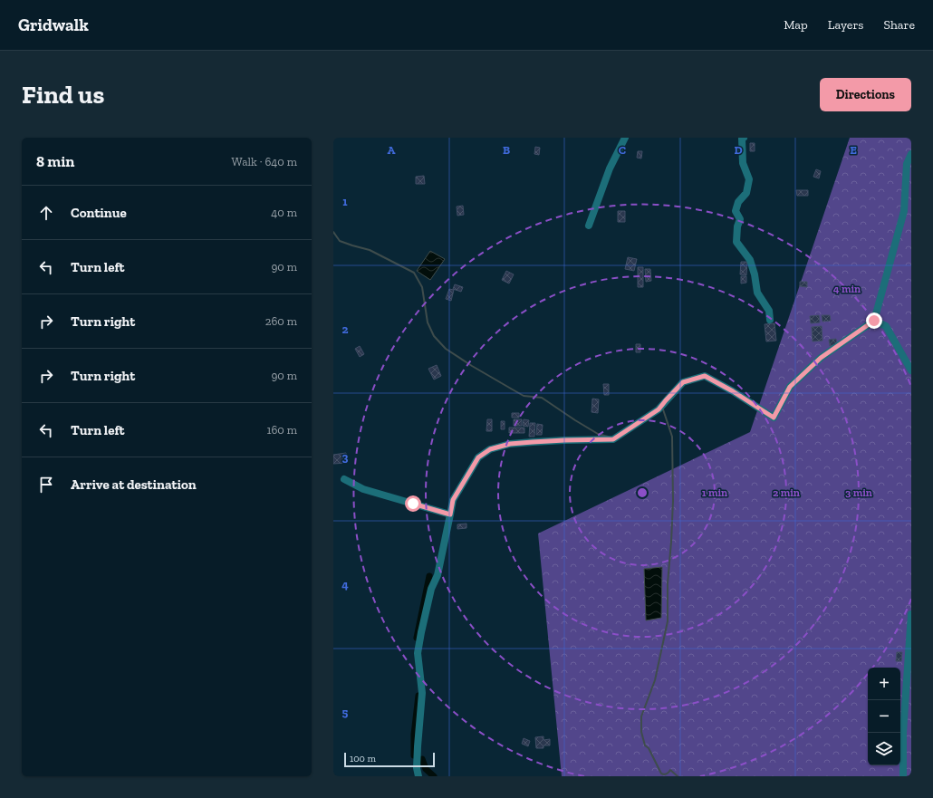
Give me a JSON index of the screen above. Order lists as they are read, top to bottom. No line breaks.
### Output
{"scale_bar":"100 m","page":{"header":"Gridwalk","nav":["Map","Layers","Share"],"buttons":"Directions","title":"Find us","heading":["8 min","Walk · 640 m"],"list":[["Continue","40 m"],["Turn left","90 m"],["Turn right","260 m"],["Turn right","90 m"],["Turn left","160 m"],"Arrive at destination"],"map_buttons":["+","−"],"scale":"100 m"},"grid":{"columns":["A","B","C","D","E"],"rows":["1","2","3","4","5"]},"rings":["4 min","1 min","2 min","3 min"]}
